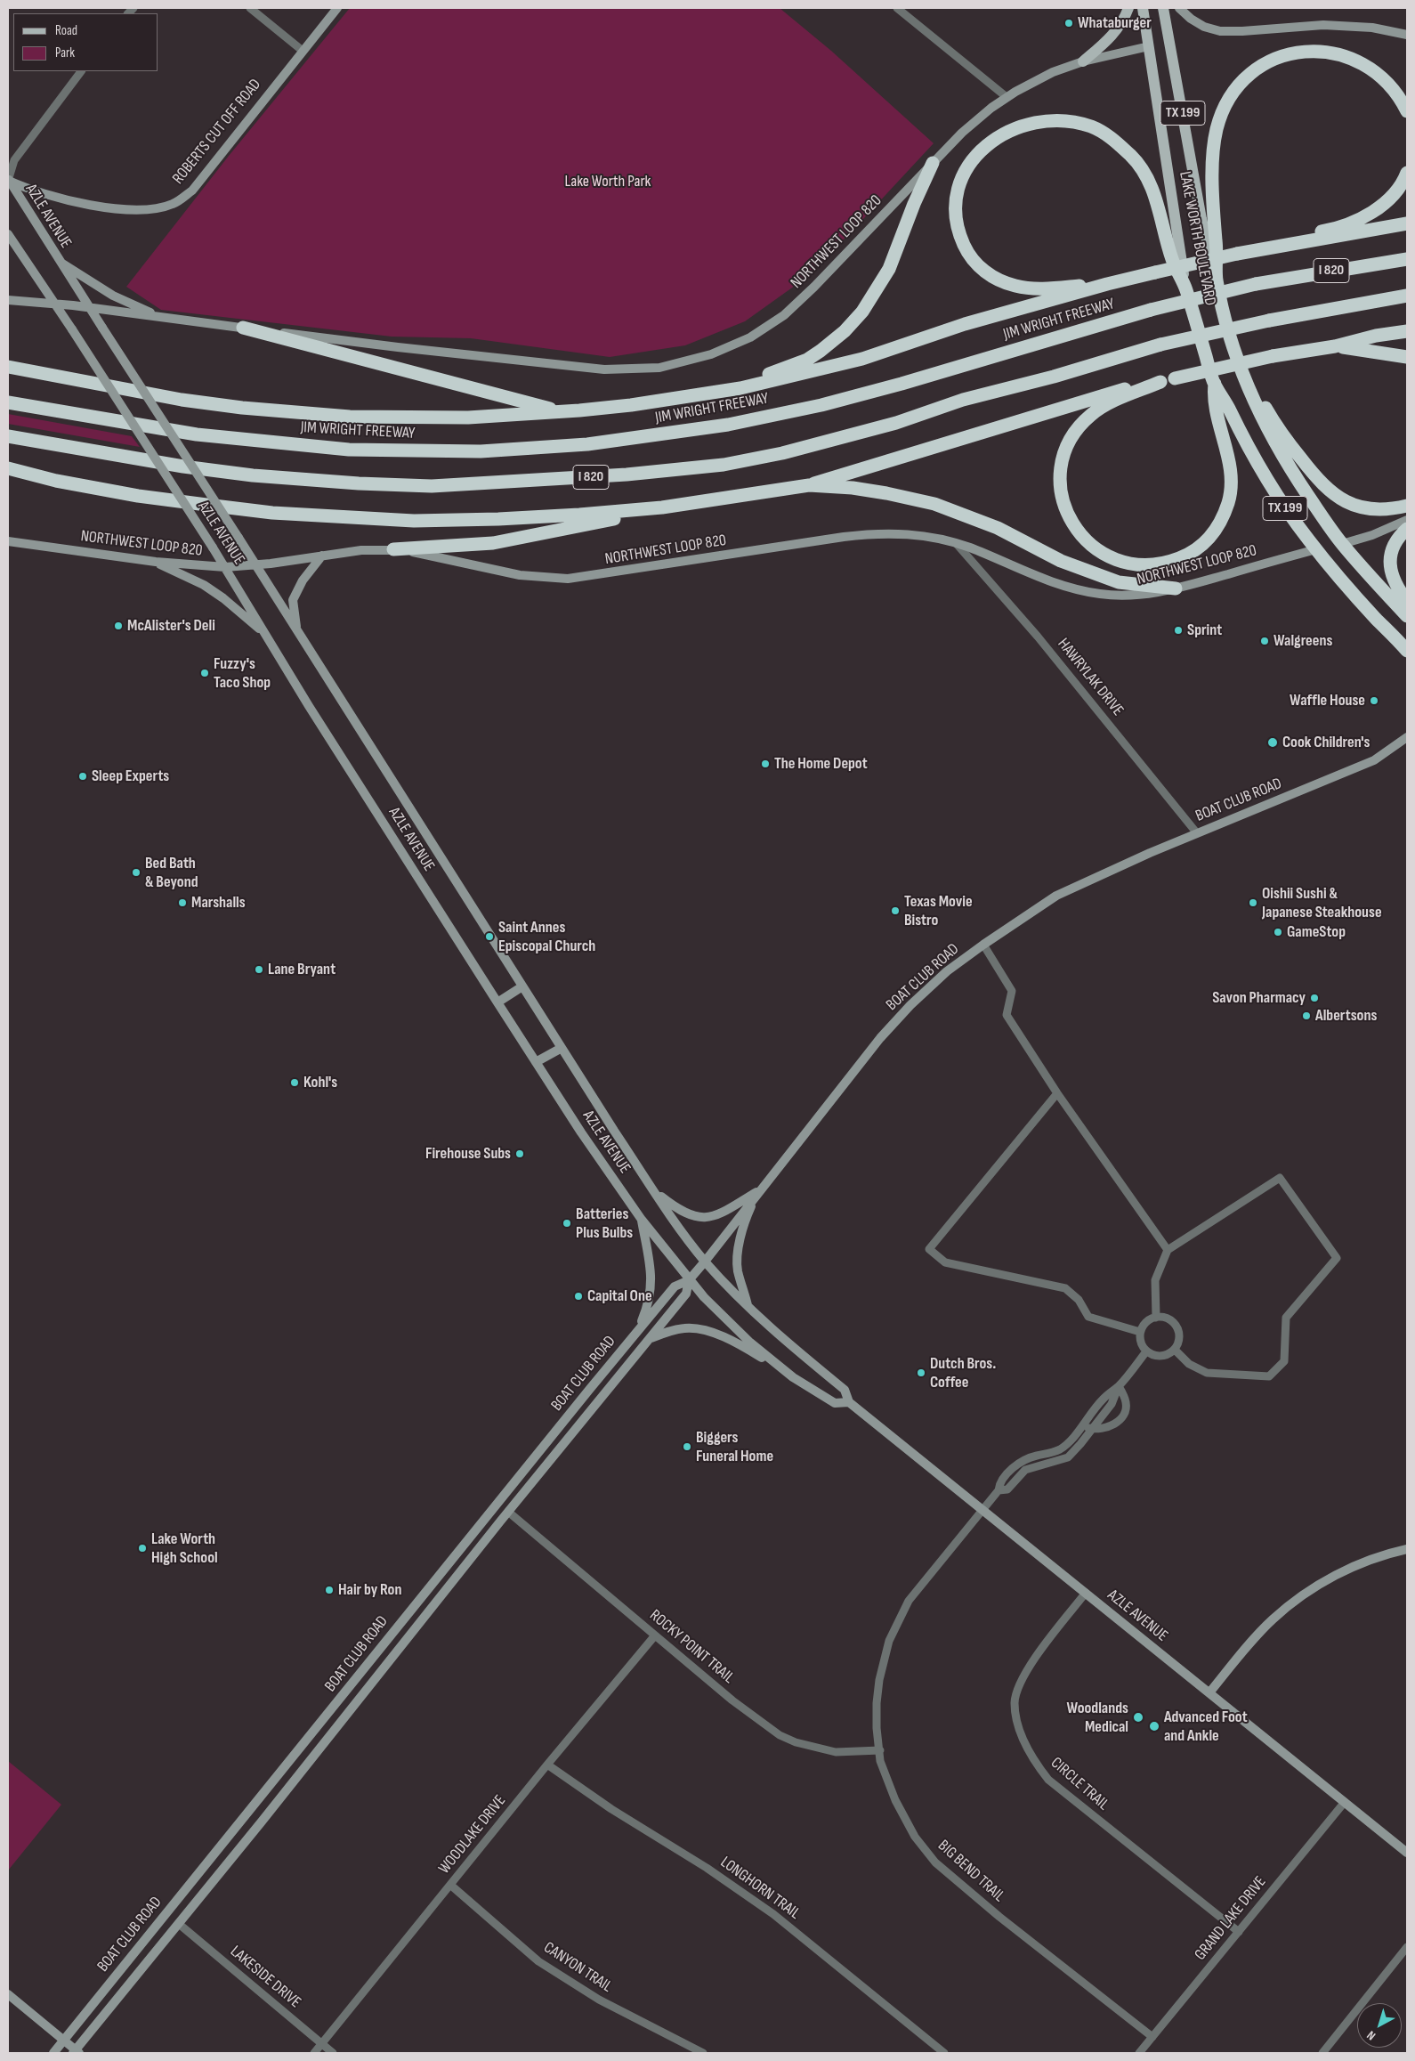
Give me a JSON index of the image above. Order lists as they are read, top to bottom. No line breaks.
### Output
{"streets":{"highway":["TX 199","LAKE WORTH BOULEVARD","I 820","JIM WRIGHT FREEWAY"],"main road":["ROBERTS CUT OFF ROAD","AZLE AVENUE","NORTHWEST LOOP 820","BOAT CLUB ROAD"],"street":["HAWRYLAK DRIVE","ROCKY POINT TRAIL","CIRCLE TRAIL","WOODLAKE DRIVE","BIG BEND TRAIL","LONGHORN TRAIL","GRAND LAKE DRIVE","CANYON TRAIL","LAKESIDE DRIVE"]},"crossings":[["ROBERTS CUT OFF ROAD","AZLE AVENUE"],["AZLE AVENUE","NORTHWEST LOOP 820"],["AZLE AVENUE","BOAT CLUB ROAD"],["AZLE AVENUE","CIRCLE TRAIL"],["AZLE AVENUE","BIG BEND TRAIL"],["AZLE AVENUE","GRAND LAKE DRIVE"],["LAKE WORTH BOULEVARD","NORTHWEST LOOP 820"],["NORTHWEST LOOP 820","HAWRYLAK DRIVE"],["HAWRYLAK DRIVE","BOAT CLUB ROAD"],["BOAT CLUB ROAD","ROCKY POINT TRAIL"],["BOAT CLUB ROAD","LAKESIDE DRIVE"],["ROCKY POINT TRAIL","WOODLAKE DRIVE"],["ROCKY POINT TRAIL","BIG BEND TRAIL"],["CIRCLE TRAIL","GRAND LAKE DRIVE"],["WOODLAKE DRIVE","LONGHORN TRAIL"],["WOODLAKE DRIVE","CANYON TRAIL"],["WOODLAKE DRIVE","LAKESIDE DRIVE"],["BIG BEND TRAIL","GRAND LAKE DRIVE"]],"parks":["Lake Worth Park"],"places":["Whataburger","McAlister's Deli","Sprint","Walgreens","Fuzzy's Taco Shop","Waffle House","Cook Children's","The Home Depot","Sleep Experts","Bed Bath & Beyond","Marshalls","Oishii Sushi & Japanese Steakhouse","Texas Movie Bistro","GameStop","Saint Annes Episcopal Church","Lane Bryant","Savon Pharmacy","Albertsons","Kohl's","Firehouse Subs","Batteries Plus Bulbs","Capital One","Dutch Bros. Coffee","Biggers Funeral Home","Lake Worth High School","Hair by Ron","Woodlands Medical","Advanced Foot and Ankle"],"legend":["Road","Park"],"north":"bottom left"}
